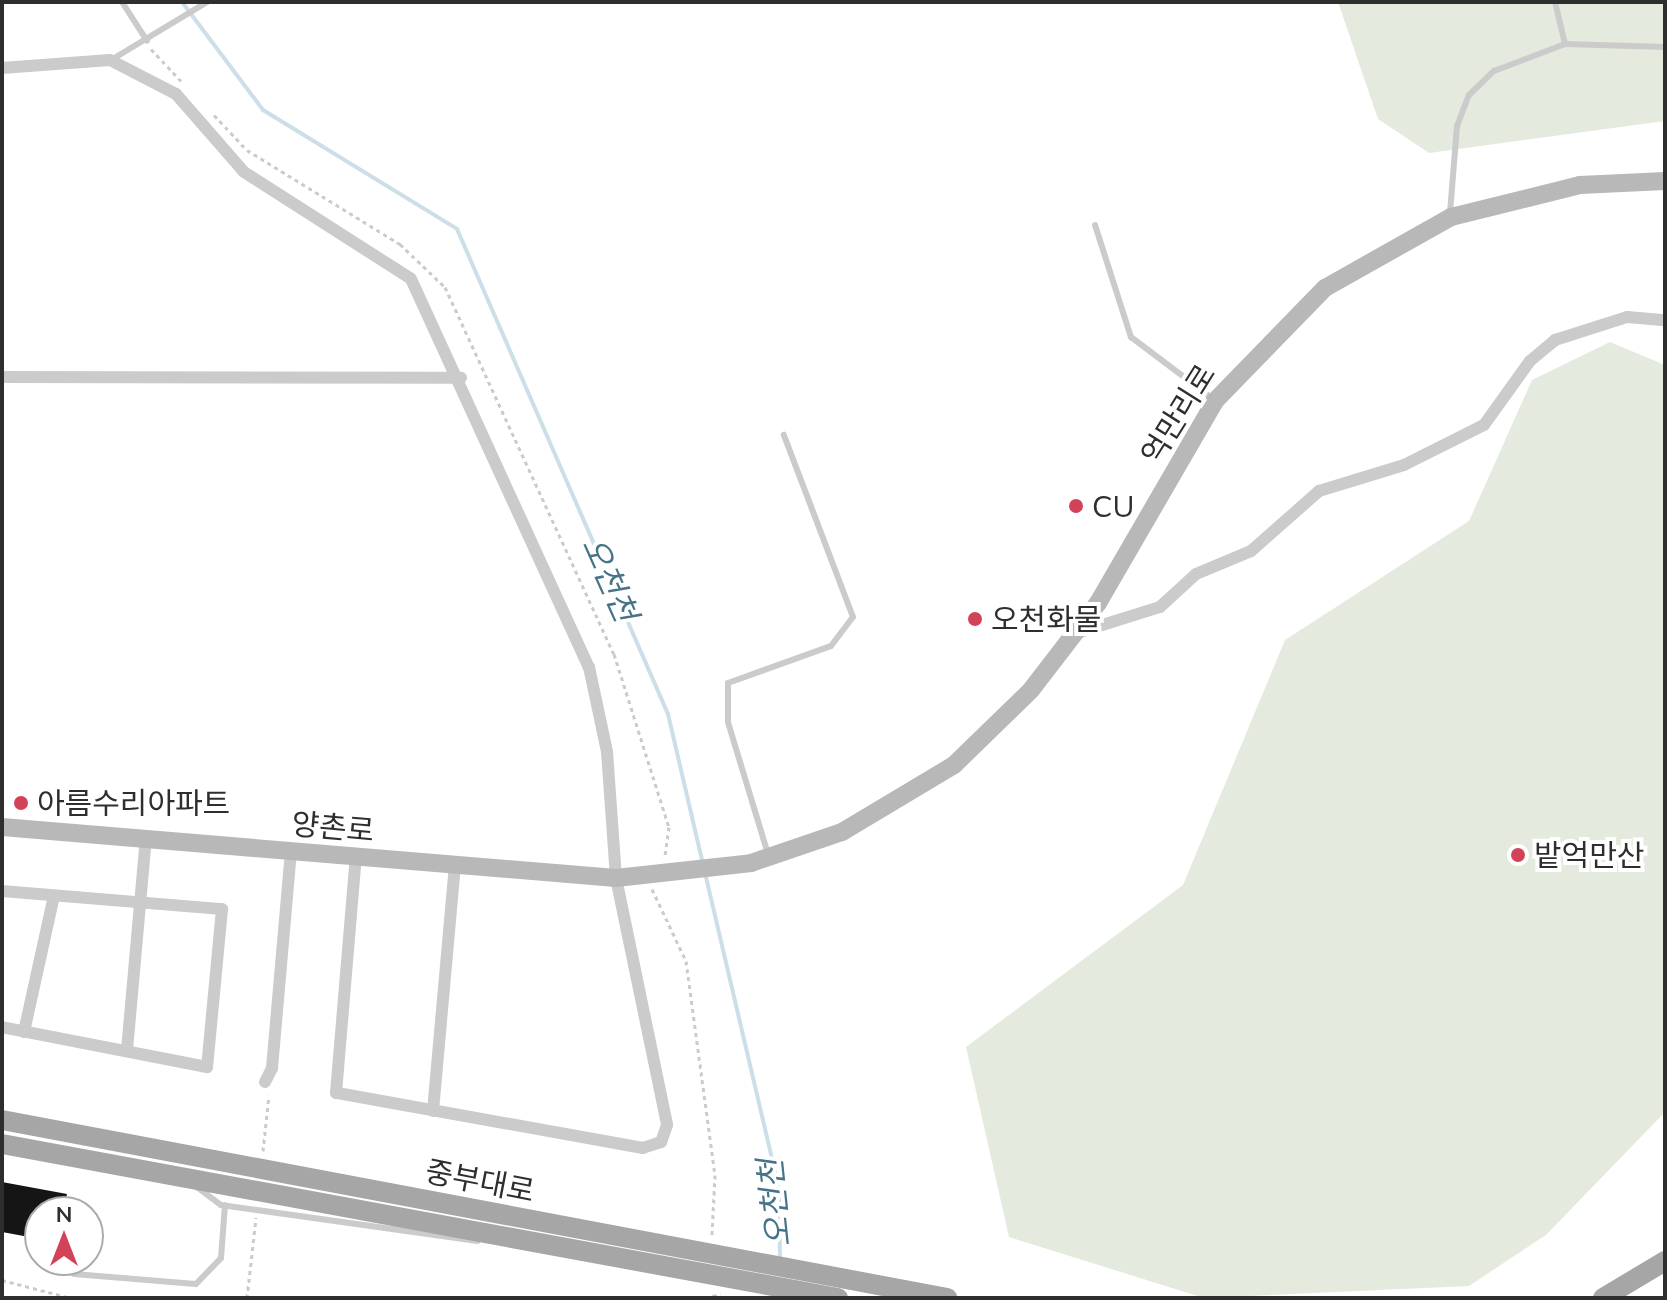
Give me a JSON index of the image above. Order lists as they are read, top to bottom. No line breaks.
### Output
{"streets":{"main road":["중부대로"],"street":["억만리로","양촌로"]},"crossings":[["억만리로","양촌로"]],"water":["오천천"],"places":["CU","오천화물","아름수리아파트","밭억만산"],"north":"top"}
